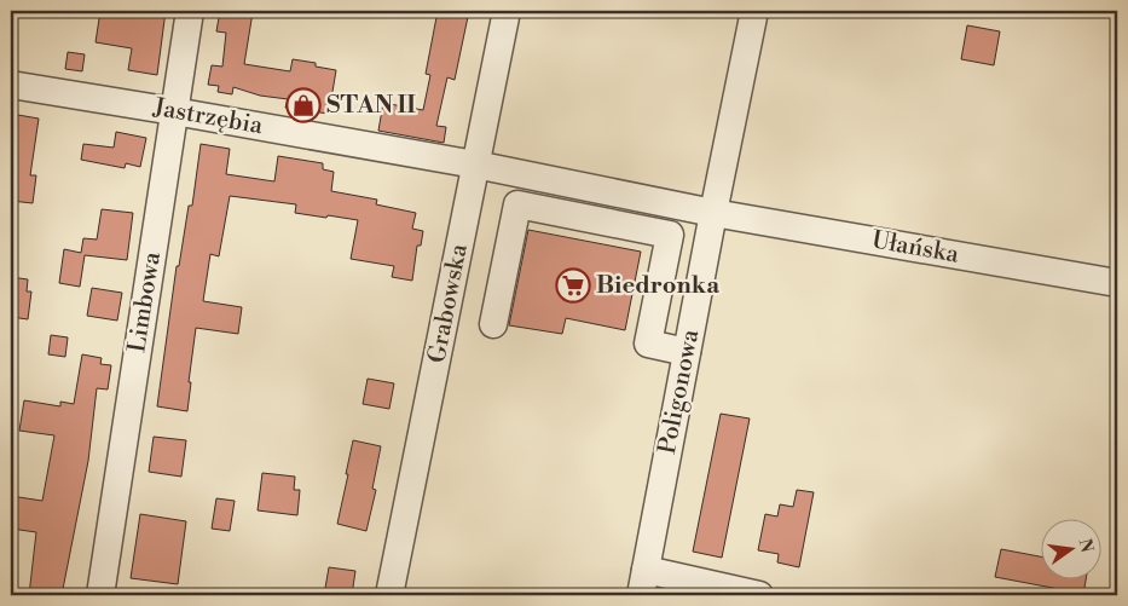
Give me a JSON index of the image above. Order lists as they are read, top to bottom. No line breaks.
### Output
{"streets":{"street":["Jastrzębia","Ułańska","Limbowa","Grabowska","Poligonowa"]},"crossings":[["Jastrzębia","Ułańska"],["Jastrzębia","Limbowa"],["Jastrzębia","Grabowska"],["Jastrzębia","Poligonowa"],["Ułańska","Poligonowa"]],"places":{"shop":["STAN II"],"supermarket":["Biedronka"]},"north":"right"}
